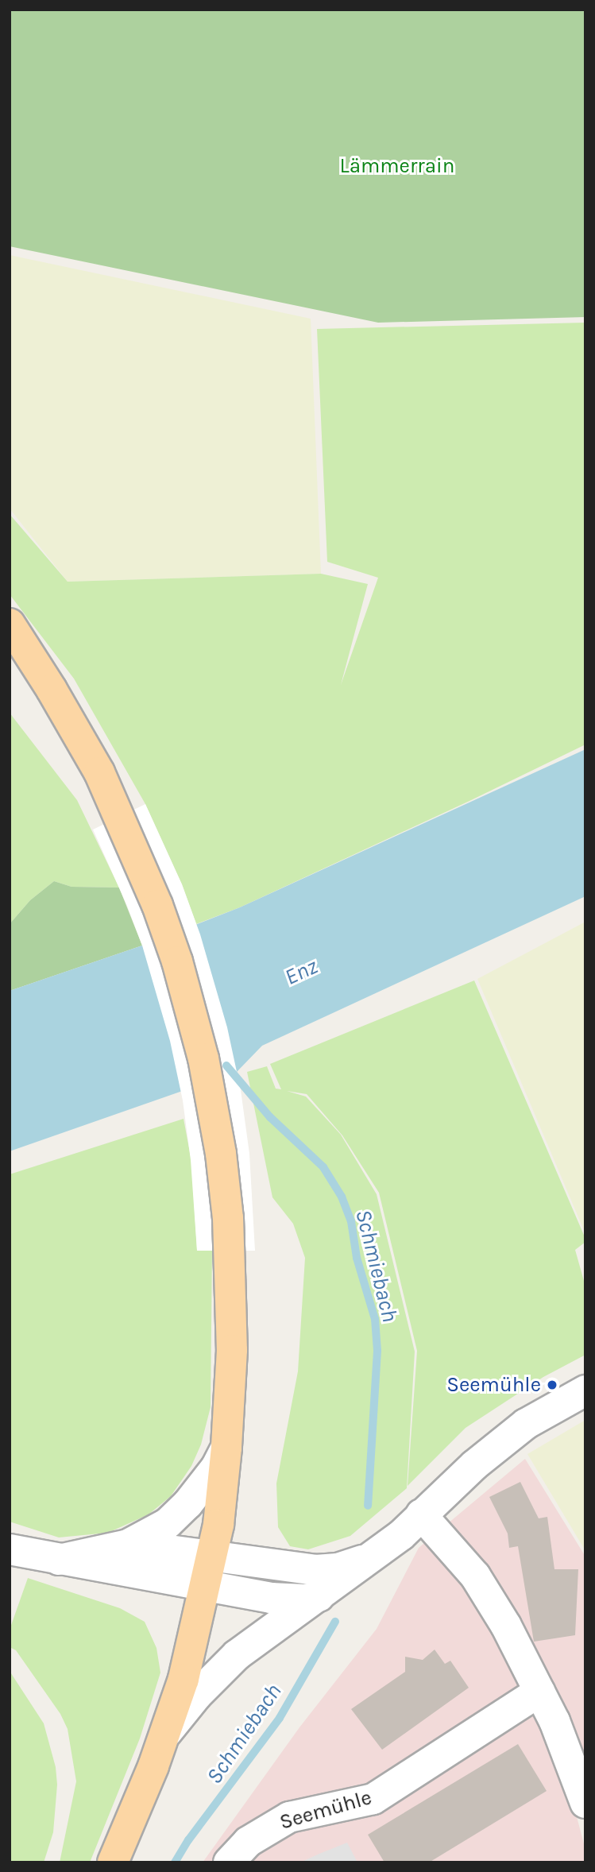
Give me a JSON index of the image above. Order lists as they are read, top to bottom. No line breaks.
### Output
{"streets":{"street":["Seemühle"]},"water":["Enz","Schmiebach"],"parks":["Lämmerrain"],"places":["Seemühle"]}
